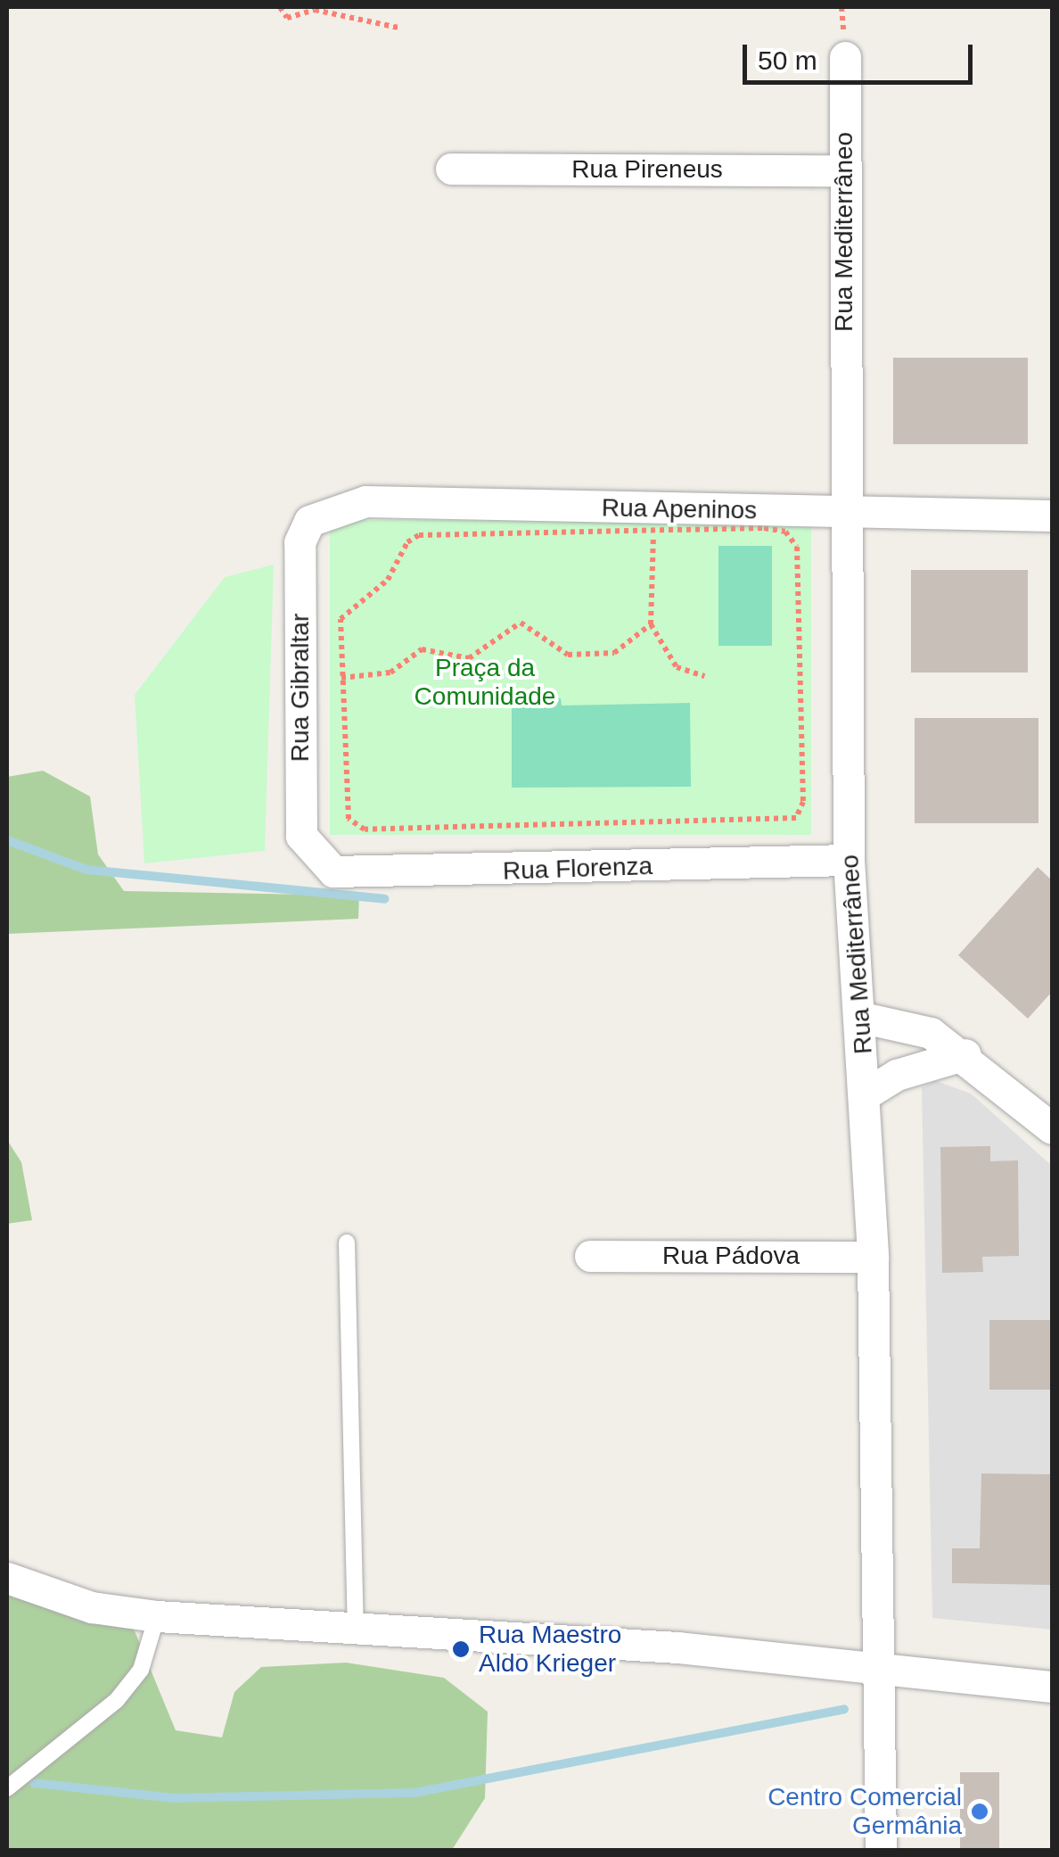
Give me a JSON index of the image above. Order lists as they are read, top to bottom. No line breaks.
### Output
{"streets":{"street":["Rua Pireneus","Rua Mediterrâneo","Rua Apeninos","Rua Gibraltar","Rua Florenza","Rua Pádova"]},"crossings":[["Rua Pireneus","Rua Mediterrâneo"],["Rua Mediterrâneo","Rua Apeninos"],["Rua Mediterrâneo","Rua Florenza"],["Rua Mediterrâneo","Rua Pádova"],["Rua Apeninos","Rua Gibraltar"],["Rua Gibraltar","Rua Florenza"]],"parks":["Praça da Comunidade"],"places":["Rua Maestro Aldo Krieger","Centro Comercial Germânia"],"scale_bar":"50 m"}
